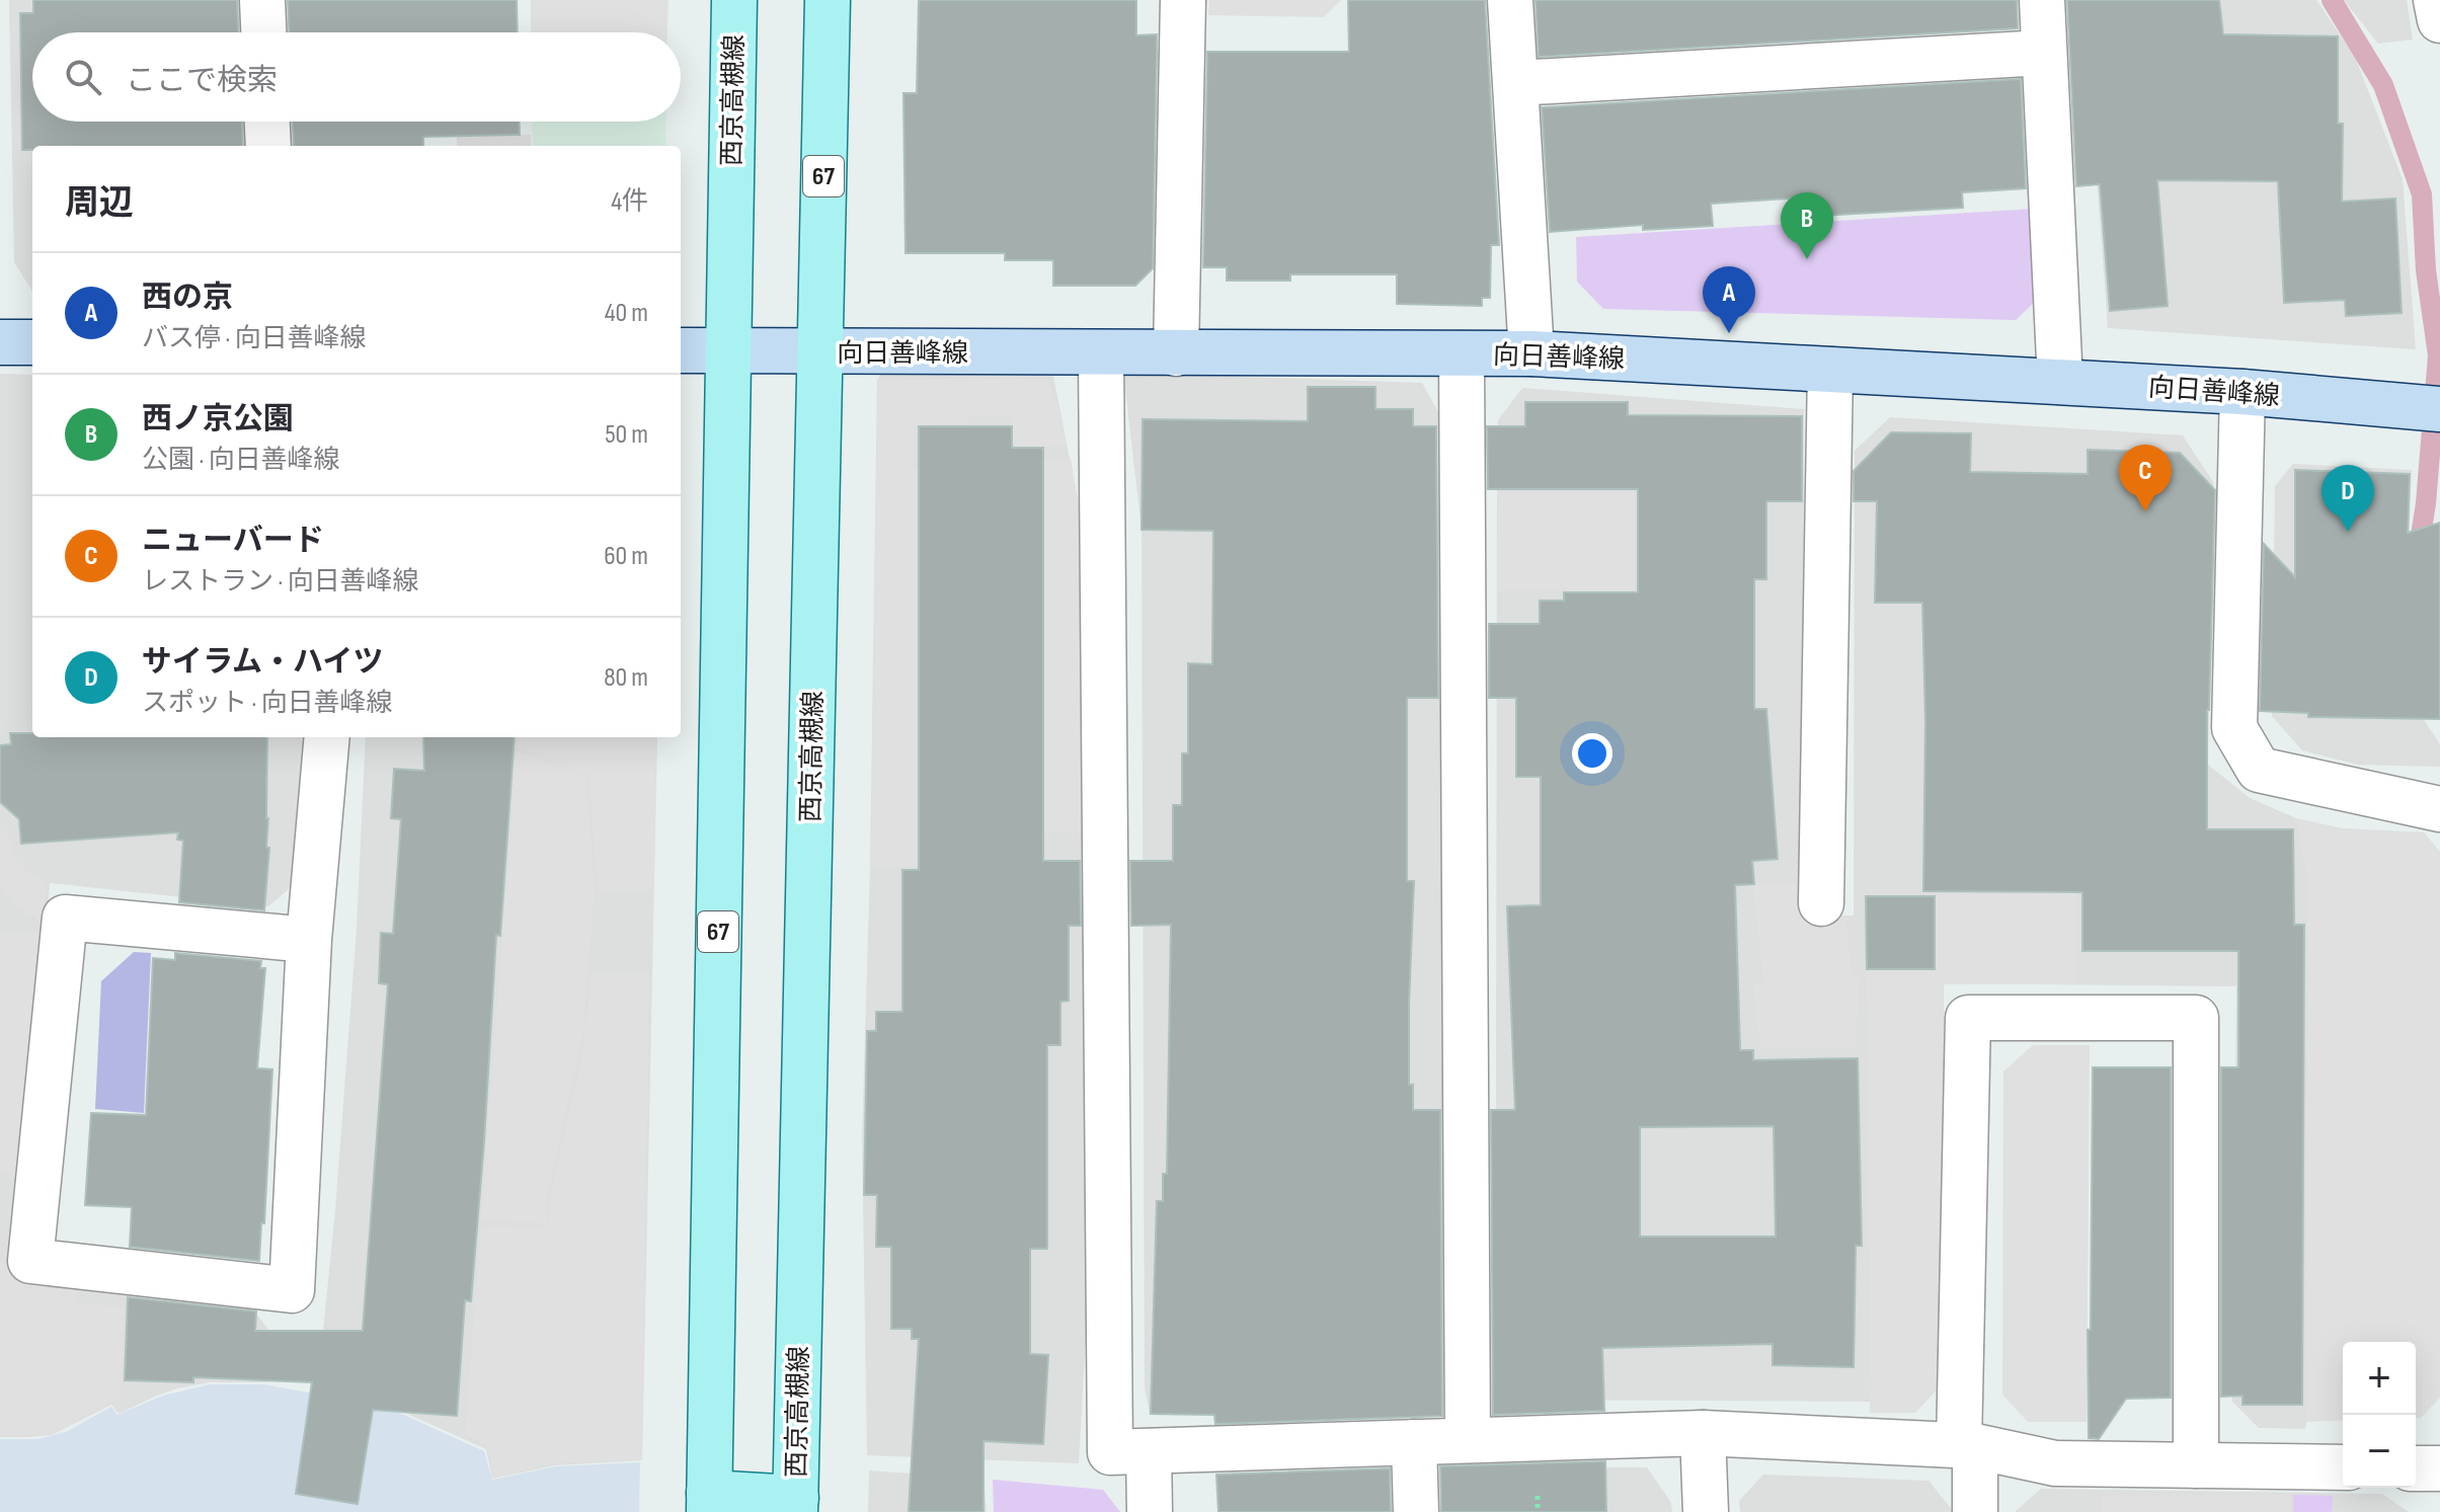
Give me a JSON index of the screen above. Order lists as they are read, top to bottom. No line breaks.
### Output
{"streets":{"main road":["西京高槻線","67","向日善峰線"]},"crossings":[["西京高槻線","向日善峰線"]],"page":{"search":"ここで検索","heading":["周辺","4件"],"pins":["B","A","C","D"],"list":[{"mark":"A","name":"西の京","note":"バス停 · 向日善峰線","value":"40 m"},{"mark":"B","name":"西ノ京公園","note":"公園 · 向日善峰線","value":"50 m"},{"mark":"C","name":"ニューバード","note":"レストラン · 向日善峰線","value":"60 m"},{"mark":"D","name":"サイラム・ハイツ","note":"スポット · 向日善峰線","value":"80 m"}],"map_buttons":["+","−"]}}
